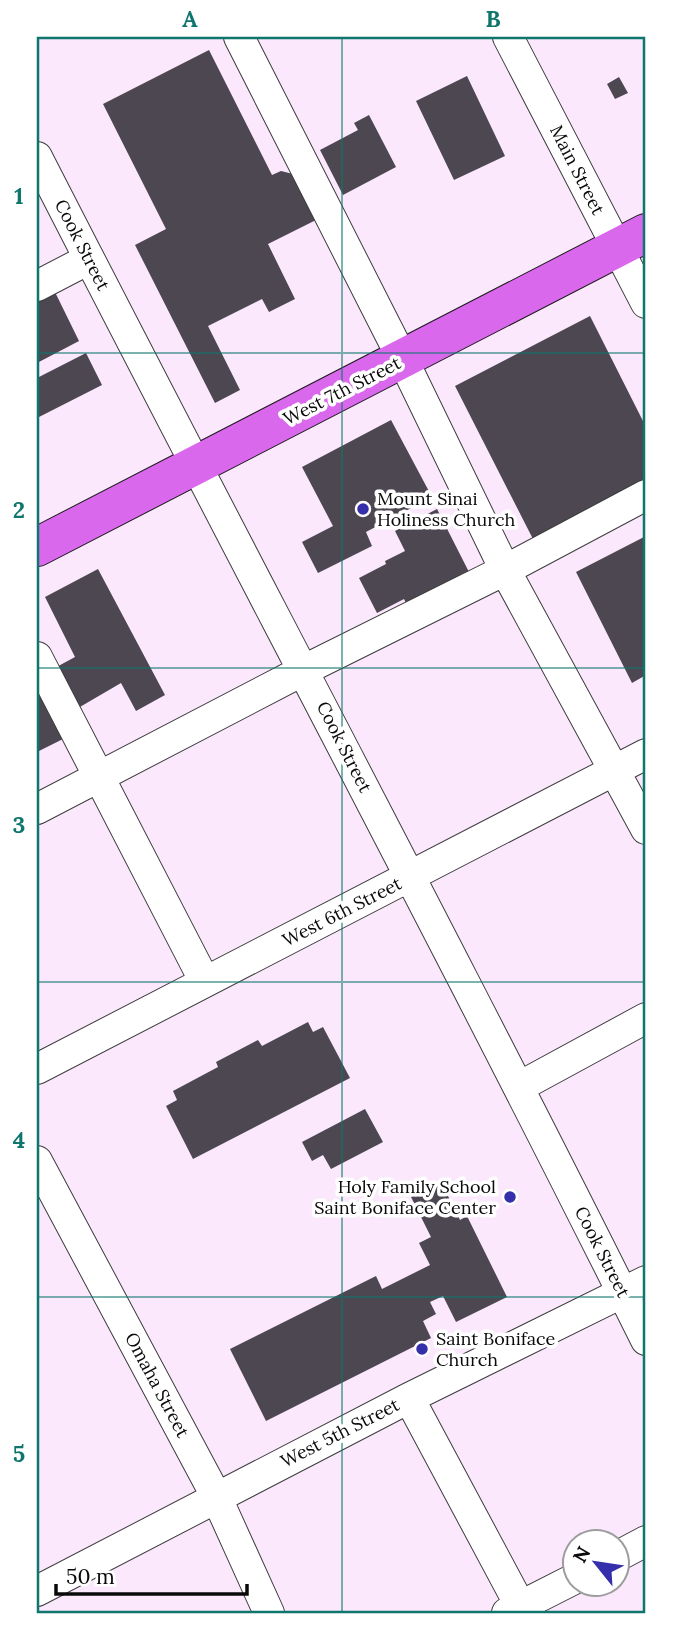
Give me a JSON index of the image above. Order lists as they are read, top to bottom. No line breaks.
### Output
{"streets":{"main road":["West 7th Street"],"street":["Main Street","Cook Street","West 6th Street","Omaha Street","West 5th Street"]},"crossings":[["Main Street","West 7th Street"],["Cook Street","West 7th Street"],["Cook Street","West 6th Street"],["Cook Street","West 5th Street"],["Omaha Street","West 5th Street"]],"places":["Mount Sinai Holiness Church","Holy Family School Saint Boniface Center","Saint Boniface Church"],"scale_bar":"50 m","north":"top left","grid":{"columns":["A","B"],"rows":["1","2","3","4","5"]}}
